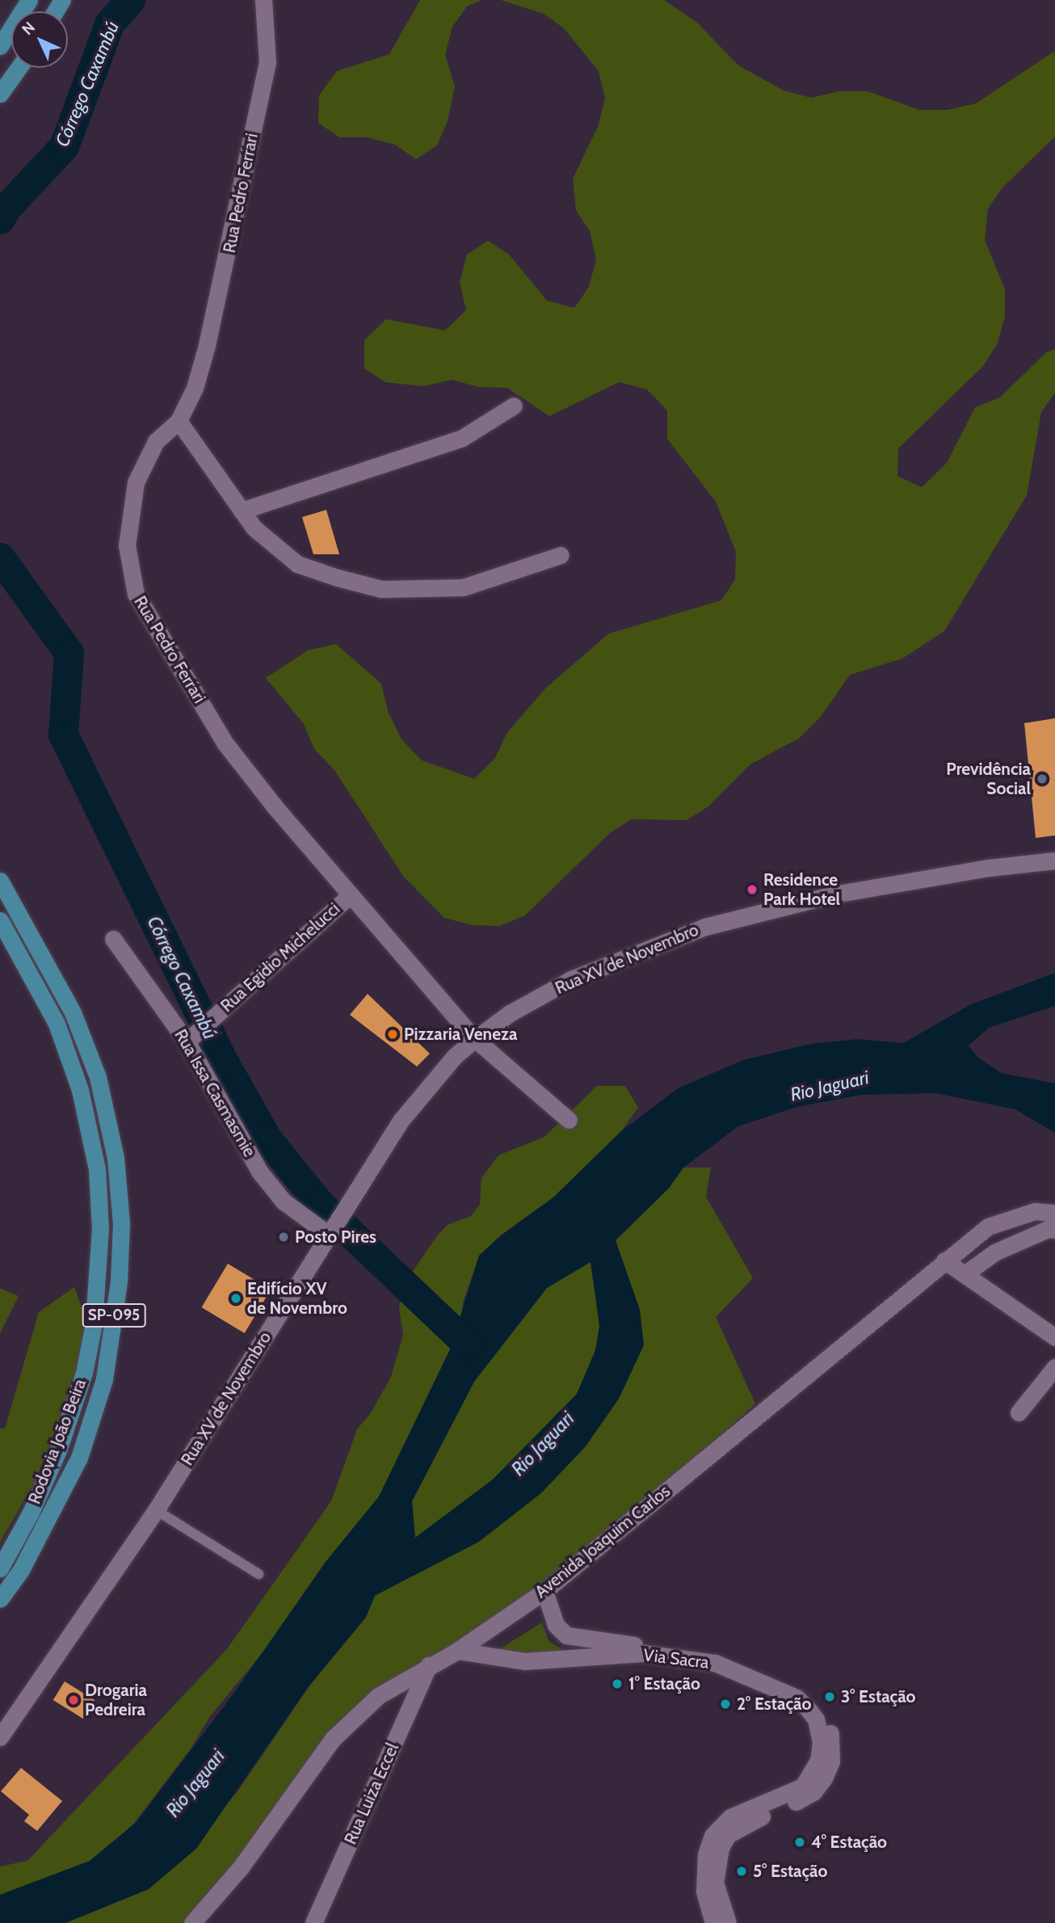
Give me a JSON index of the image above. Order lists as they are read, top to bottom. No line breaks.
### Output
{"streets":{"main road":["SP-095","Rodovia João Beira"],"street":["Rua Pedro Ferrari","Rua Egidio Michelucci","Rua XV de Novembro","Rua Issa Casmasmie","Avenida Joaquim Carlos","Via Sacra","Rua Luiza Eccel"]},"crossings":[["Rua Pedro Ferrari","Rua Egidio Michelucci"],["Rua Pedro Ferrari","Rua XV de Novembro"],["Rua Egidio Michelucci","Rua Issa Casmasmie"],["Rua XV de Novembro","Rua Issa Casmasmie"],["Avenida Joaquim Carlos","Via Sacra"],["Avenida Joaquim Carlos","Rua Luiza Eccel"]],"water":["Córrego Caxambú","Rio Jaguari"],"places":["Previdência Social","Residence Park Hotel","Pizzaria Veneza","Posto Pires","Edifício XV de Novembro","1° Estação","3° Estação","Drogaria Pedreira","2° Estação","4° Estação","5° Estação"],"north":"top left"}
